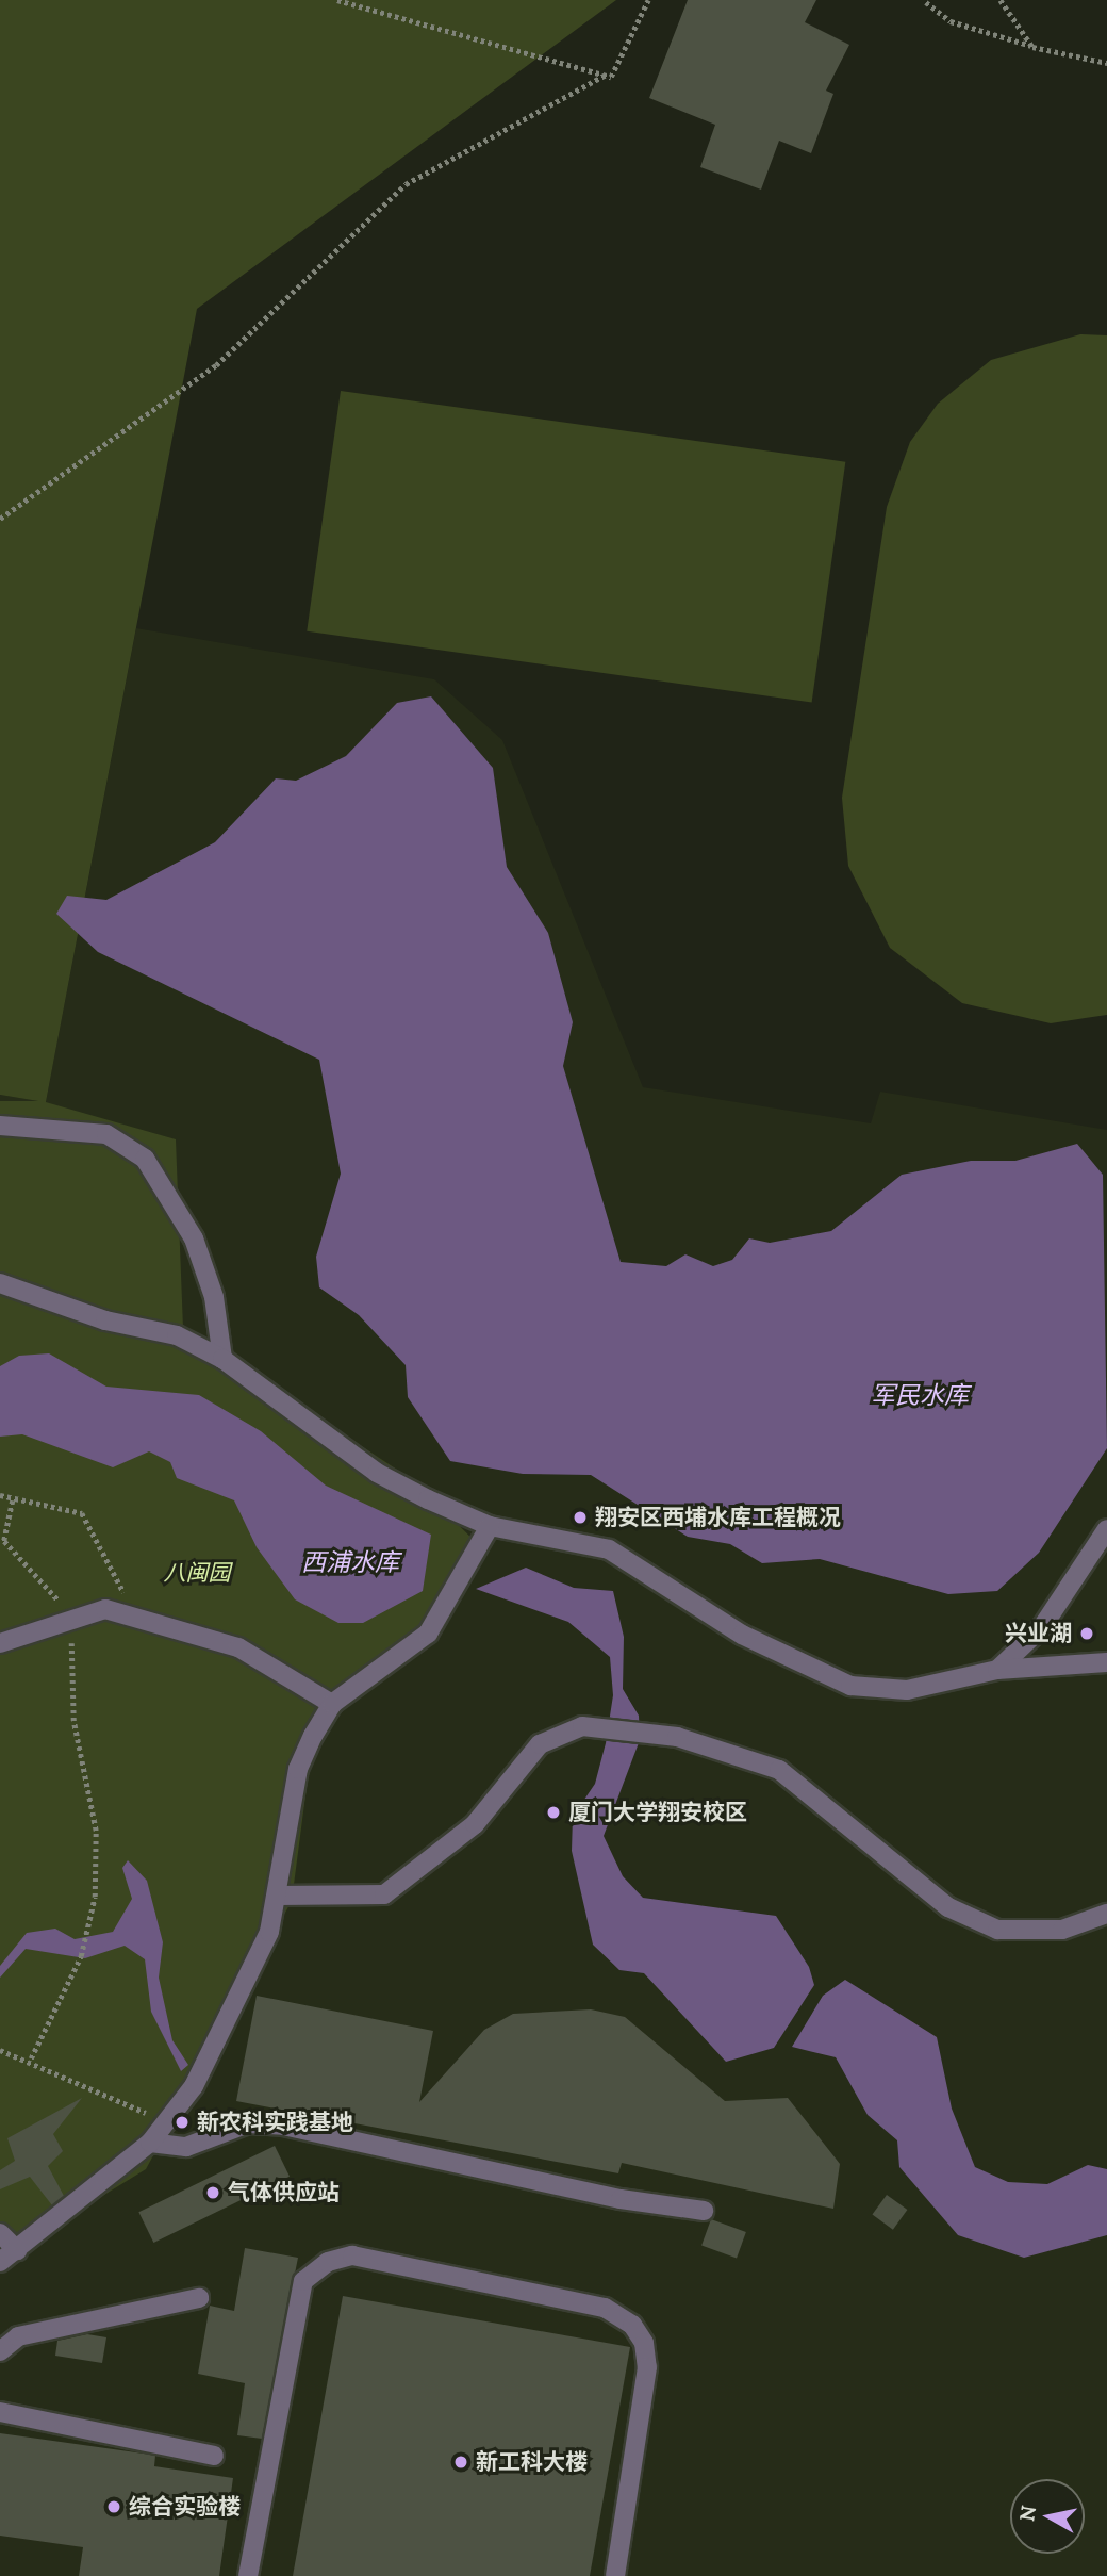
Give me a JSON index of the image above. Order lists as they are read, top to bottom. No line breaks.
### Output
{"water":["军民水库","西浦水库"],"parks":["八闽园"],"places":["翔安区西埔水库工程概况","兴业湖","厦门大学翔安校区","新农科实践基地","气体供应站","新工科大楼","综合实验楼"],"north":"left"}
